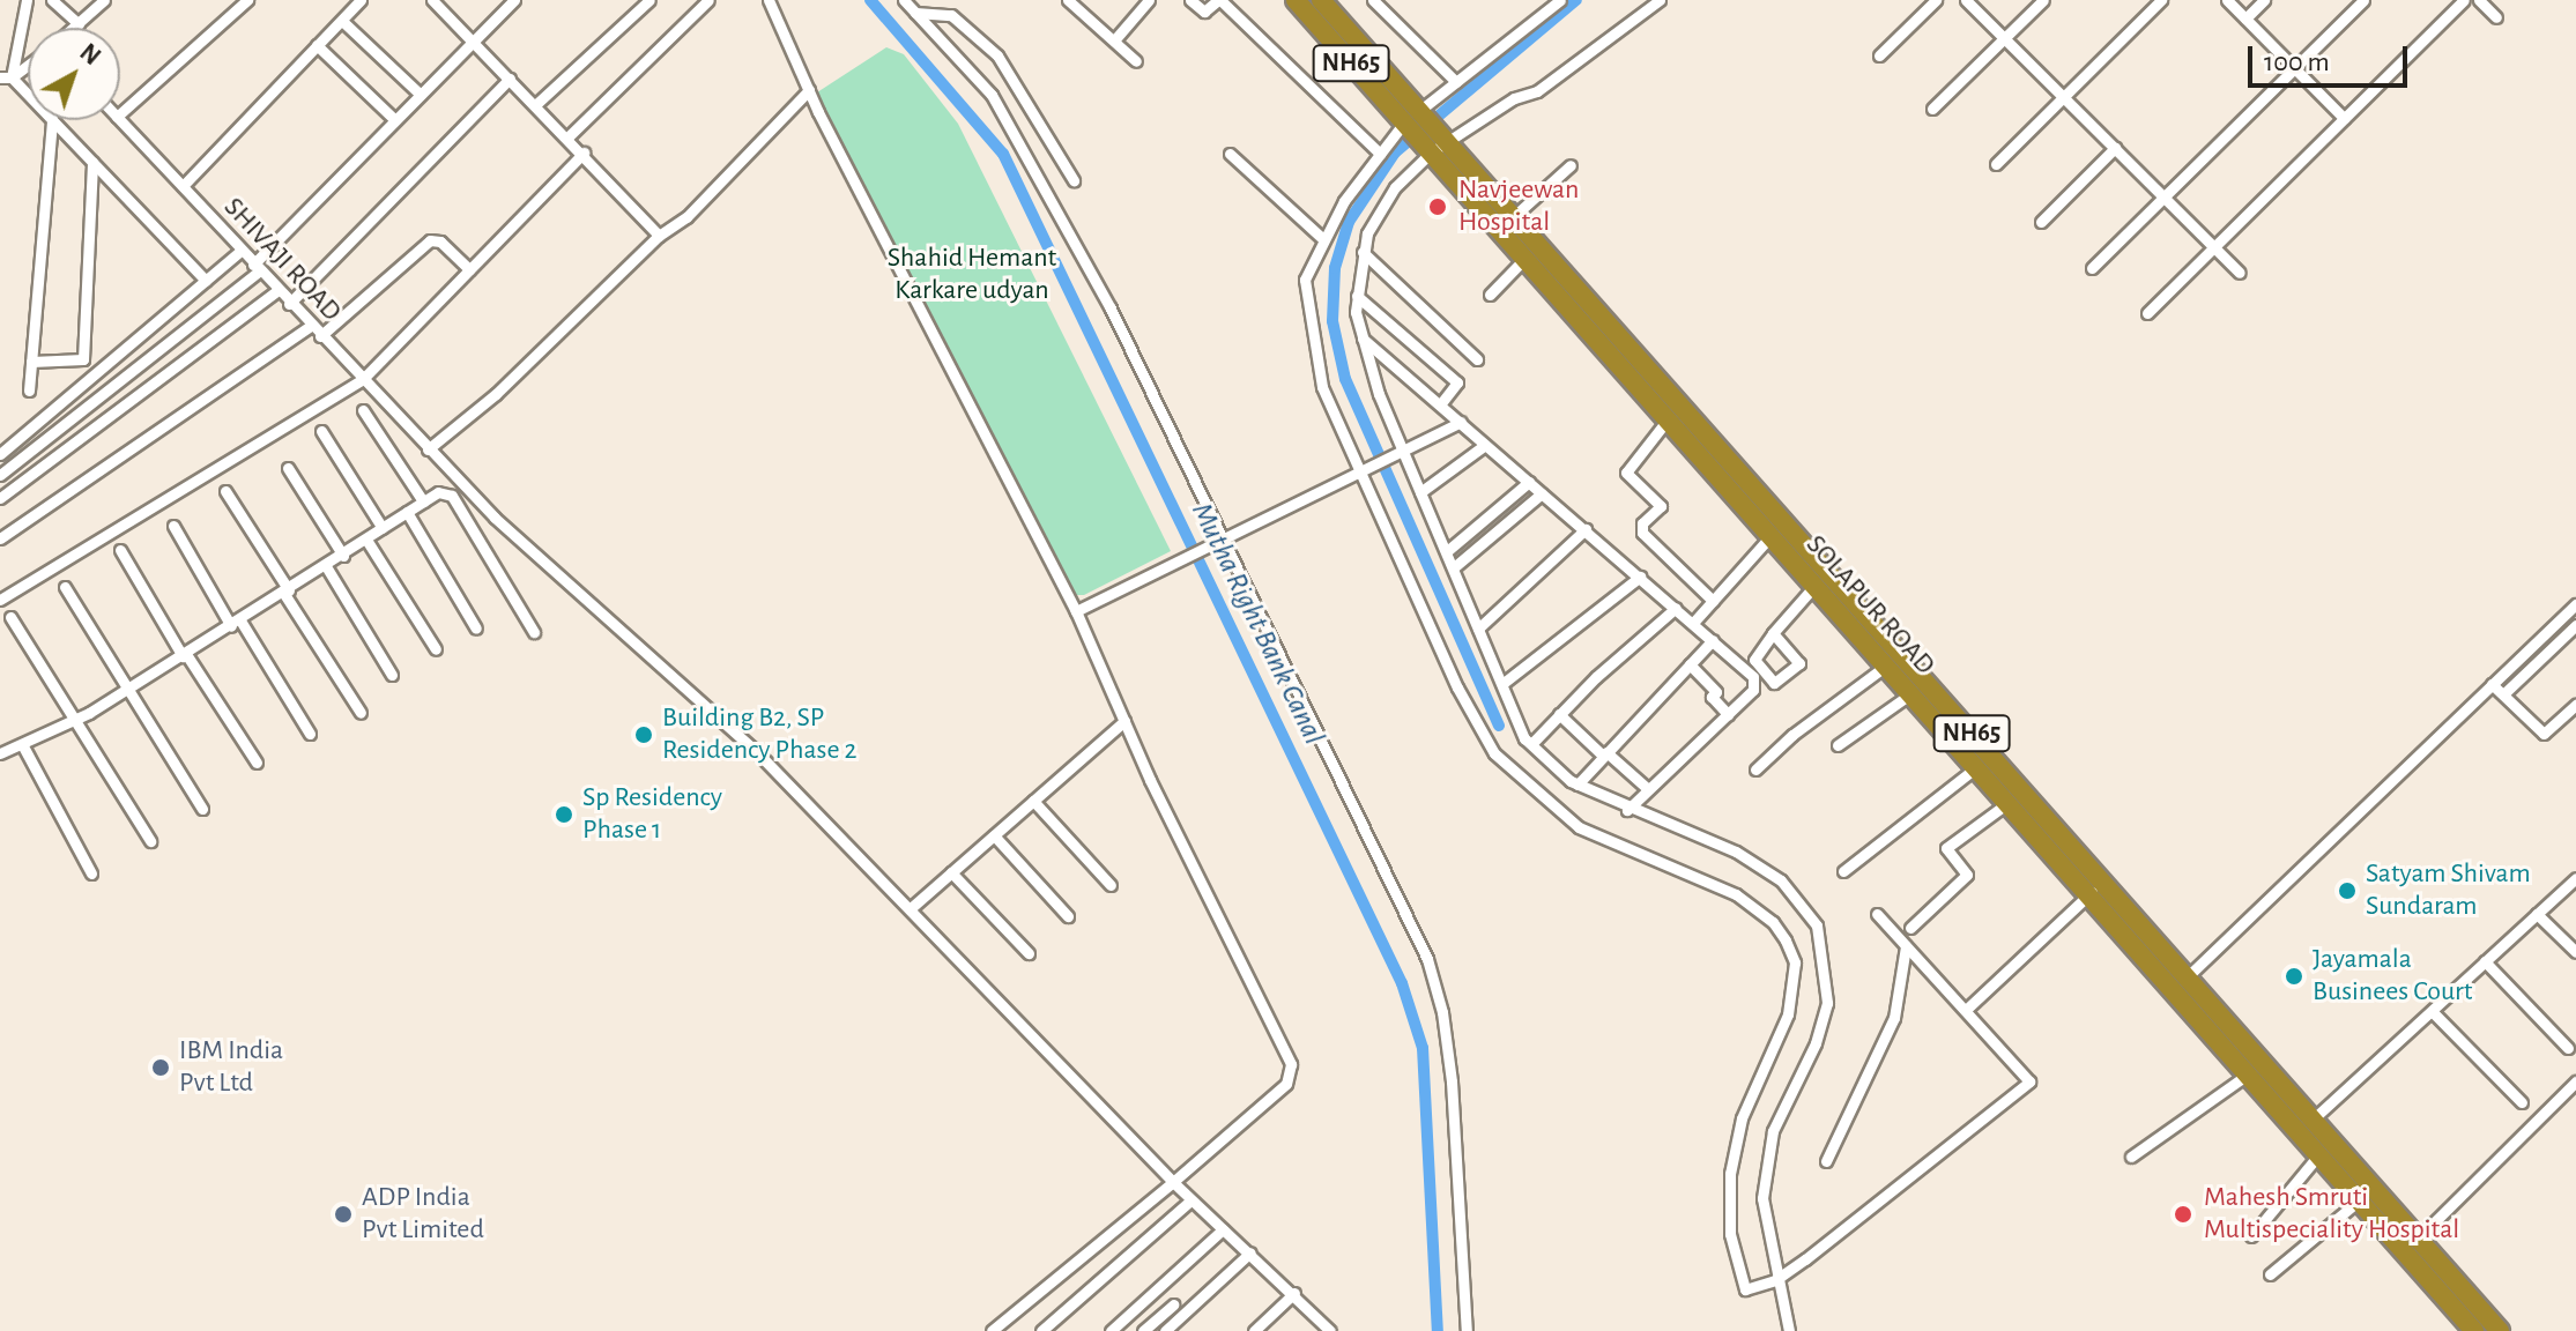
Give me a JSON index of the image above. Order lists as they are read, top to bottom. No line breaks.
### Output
{"streets":{"highway":["NH65","SOLAPUR ROAD"],"street":["SHIVAJI ROAD"]},"water":["Mutha Right Bank Canal"],"parks":["Shahid Hemant Karkare udyan"],"places":["Navjeewan Hospital","Building B2, SP Residency Phase 2","Sp Residency Phase 1","Satyam Shivam Sundaram","Jayamala Businees Court","IBM India Pvt Ltd","ADP India Pvt Limited","Mahesh Smruti Multispeciality Hospital"],"scale_bar":"100 m","north":"top right"}
